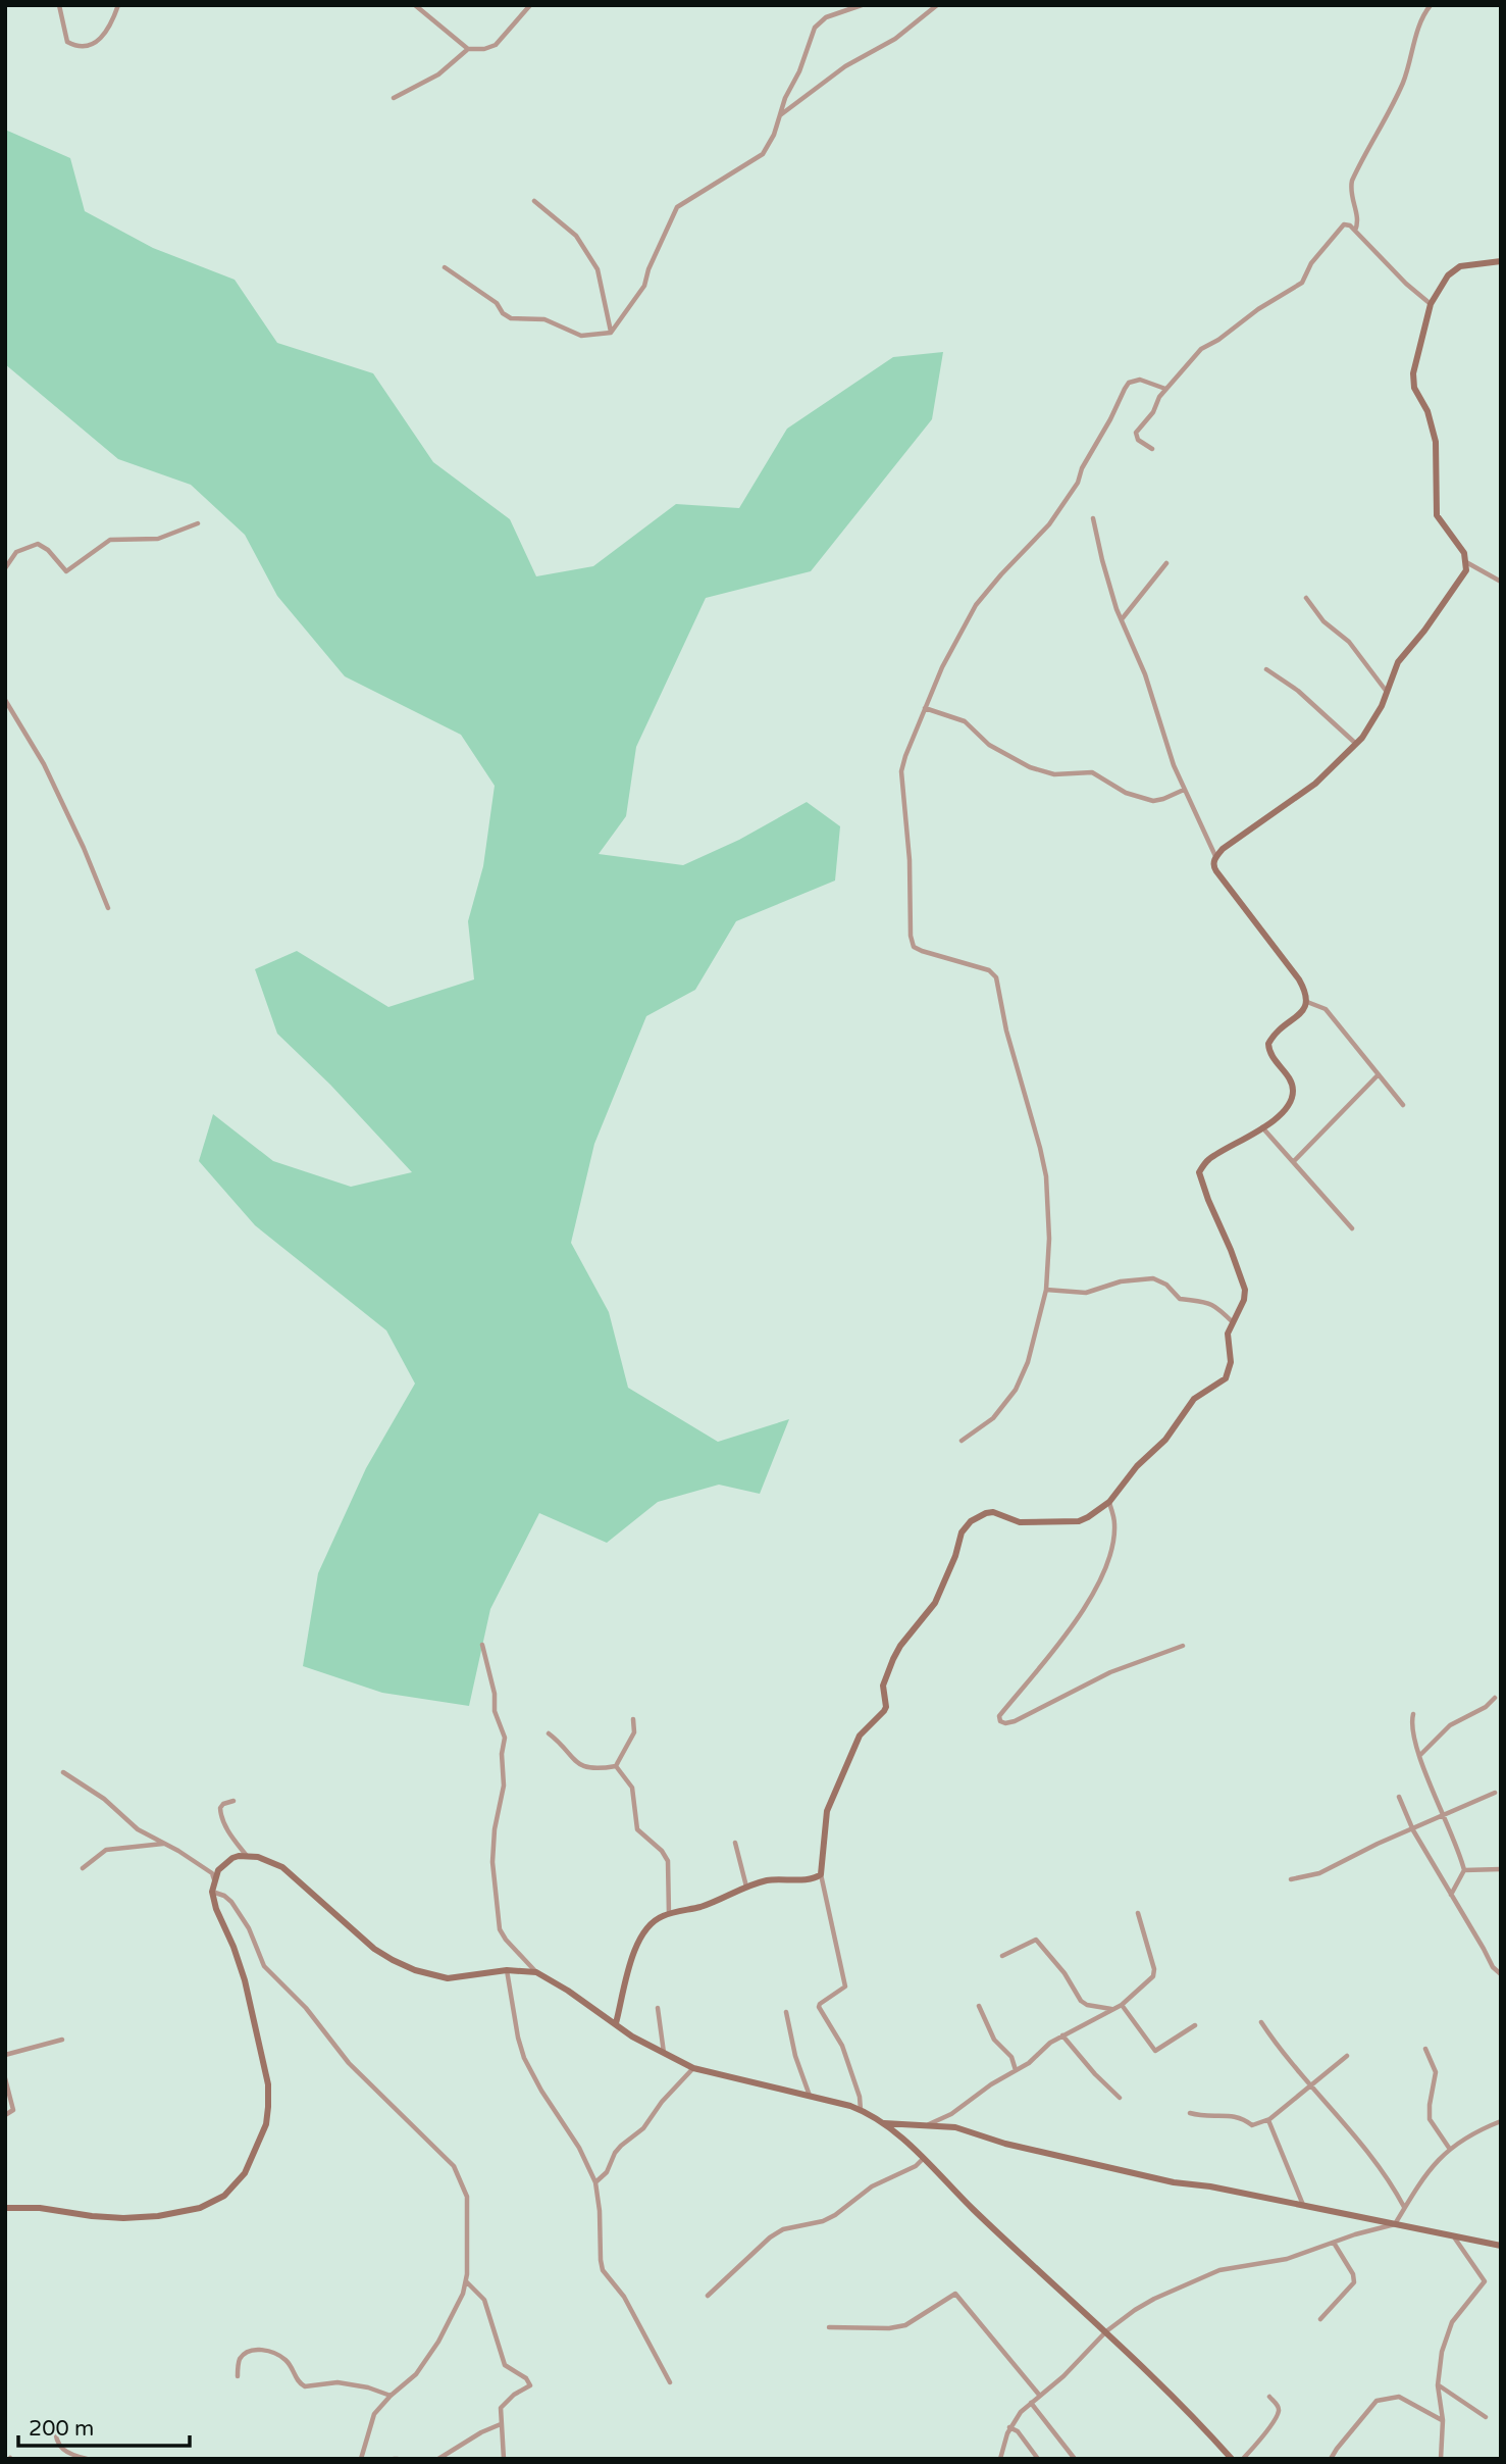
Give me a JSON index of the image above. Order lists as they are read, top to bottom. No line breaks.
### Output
{"scale_bar":"200 m"}
